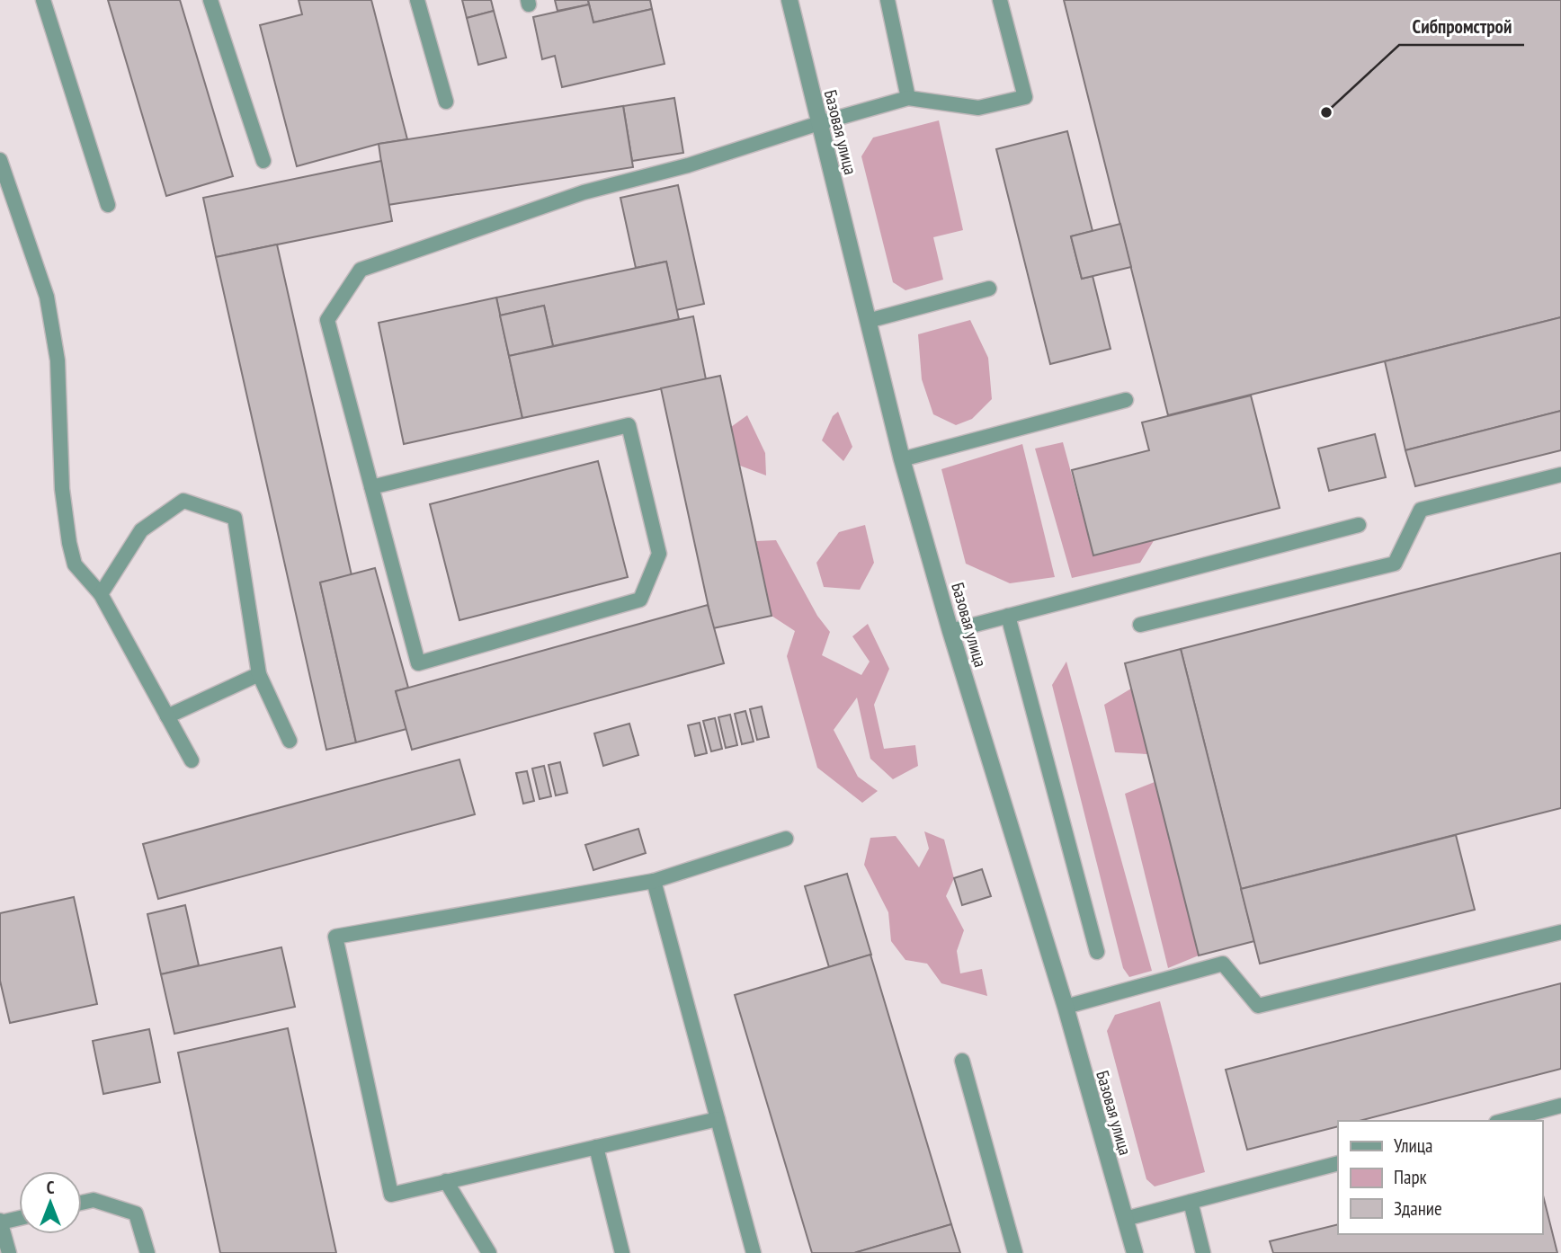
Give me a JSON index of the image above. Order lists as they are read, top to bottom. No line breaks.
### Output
{"streets":{"street":["Базовая улица"]},"places":["Сибпромстрой"],"legend":["Улица","Парк","Здание"],"north":"top"}
